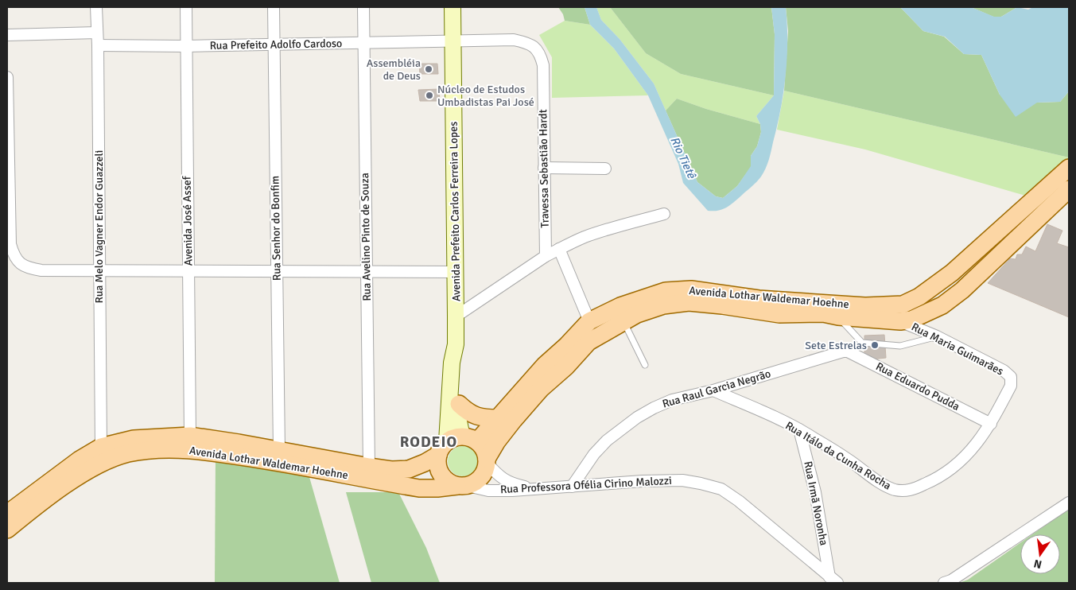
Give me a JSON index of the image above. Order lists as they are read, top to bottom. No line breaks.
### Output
{"streets":{"main road":["Avenida Prefeito Carlos Ferreira Lopes","Avenida Lothar Waldemar Hoehne"],"street":["Rua Prefeito Adolfo Cardoso","Travessa Sebastião Hardt","Avenida José Assef","Rua Melo Vagner Endor Guazzeli","Rua Senhor do Bonfim","Rua Avelino Pinto de Souza","Rua Maria Guimarães","Rua Eduardo Pudda","Rua Raul Garcia Negrão","Rua Itálo da Cunha Rocha","Rua Professora Ofélia Cirino Malozzi","Rua Irmã Noronha"]},"crossings":[["Rua Prefeito Adolfo Cardoso","Travessa Sebastião Hardt"],["Rua Prefeito Adolfo Cardoso","Avenida Prefeito Carlos Ferreira Lopes"],["Rua Prefeito Adolfo Cardoso","Avenida José Assef"],["Rua Prefeito Adolfo Cardoso","Rua Melo Vagner Endor Guazzeli"],["Rua Prefeito Adolfo Cardoso","Rua Senhor do Bonfim"],["Rua Prefeito Adolfo Cardoso","Rua Avelino Pinto de Souza"],["Travessa Sebastião Hardt","Avenida Prefeito Carlos Ferreira Lopes"],["Avenida Prefeito Carlos Ferreira Lopes","Avenida Lothar Waldemar Hoehne"],["Avenida Prefeito Carlos Ferreira Lopes","Rua Professora Ofélia Cirino Malozzi"],["Avenida José Assef","Avenida Lothar Waldemar Hoehne"],["Rua Melo Vagner Endor Guazzeli","Avenida Lothar Waldemar Hoehne"],["Rua Senhor do Bonfim","Avenida Lothar Waldemar Hoehne"],["Rua Avelino Pinto de Souza","Avenida Lothar Waldemar Hoehne"],["Avenida Lothar Waldemar Hoehne","Rua Maria Guimarães"],["Avenida Lothar Waldemar Hoehne","Rua Professora Ofélia Cirino Malozzi"],["Rua Maria Guimarães","Rua Eduardo Pudda"],["Rua Maria Guimarães","Rua Itálo da Cunha Rocha"],["Rua Eduardo Pudda","Rua Raul Garcia Negrão"],["Rua Eduardo Pudda","Rua Itálo da Cunha Rocha"],["Rua Raul Garcia Negrão","Rua Itálo da Cunha Rocha"],["Rua Raul Garcia Negrão","Rua Professora Ofélia Cirino Malozzi"],["Rua Itálo da Cunha Rocha","Rua Irmã Noronha"],["Rua Professora Ofélia Cirino Malozzi","Rua Irmã Noronha"]],"districts":["RODEIO"],"water":["Rio Tietê"],"places":["Assembléia de Deus","Núcleo de Estudos Umbadistas Pai José","Sete Estrelas"],"north":"bottom"}
